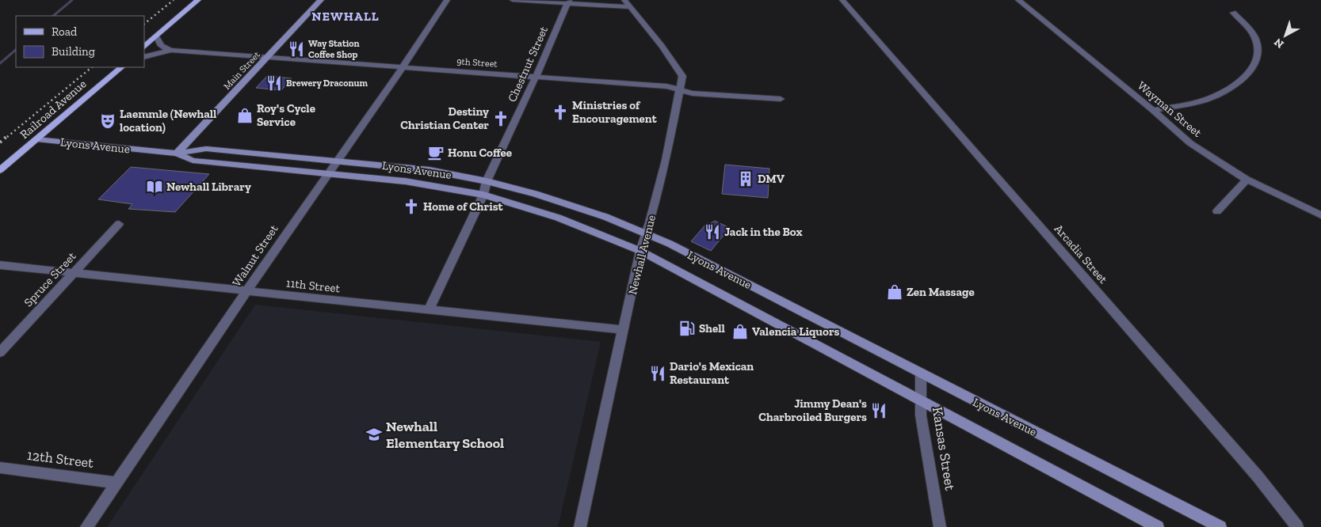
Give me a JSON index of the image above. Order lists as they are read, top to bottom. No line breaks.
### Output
{"streets":{"main road":["Main Street","Railroad Avenue","Lyons Avenue"],"street":["9th Street","Chestnut Street","Wayman Street","Arcadia Street","Newhall Avenue","Walnut Street","Spruce Street","11th Street","Kansas Street","12th Street"]},"crossings":[["9th Street","Chestnut Street"],["9th Street","Main Street"],["9th Street","Newhall Avenue"],["9th Street","Walnut Street"],["Chestnut Street","Lyons Avenue"],["Chestnut Street","11th Street"],["Main Street","Lyons Avenue"],["Railroad Avenue","Lyons Avenue"],["Lyons Avenue","Newhall Avenue"],["Lyons Avenue","Walnut Street"],["Lyons Avenue","Kansas Street"],["Newhall Avenue","11th Street"],["Walnut Street","11th Street"],["Walnut Street","12th Street"],["Spruce Street","11th Street"]],"districts":["NEWHALL"],"places":{"restaurant":["Way Station Coffee Shop","Brewery Draconum","Jack in the Box","Dario's Mexican Restaurant","Jimmy Dean's Charbroiled Burgers"],"church":["Ministries of Encouragement","Destiny Christian Center","Home of Christ"],"shop":["Roy's Cycle Service","Zen Massage","Valencia Liquors"],"theatre":["Laemmle (Newhall location)"],"cafe":["Honu Coffee"],"building":["DMV"],"library":["Newhall Library"],"fuel station":["Shell"],"school or university":["Newhall Elementary School"]},"legend":["Road","Building"],"north":"bottom left"}
